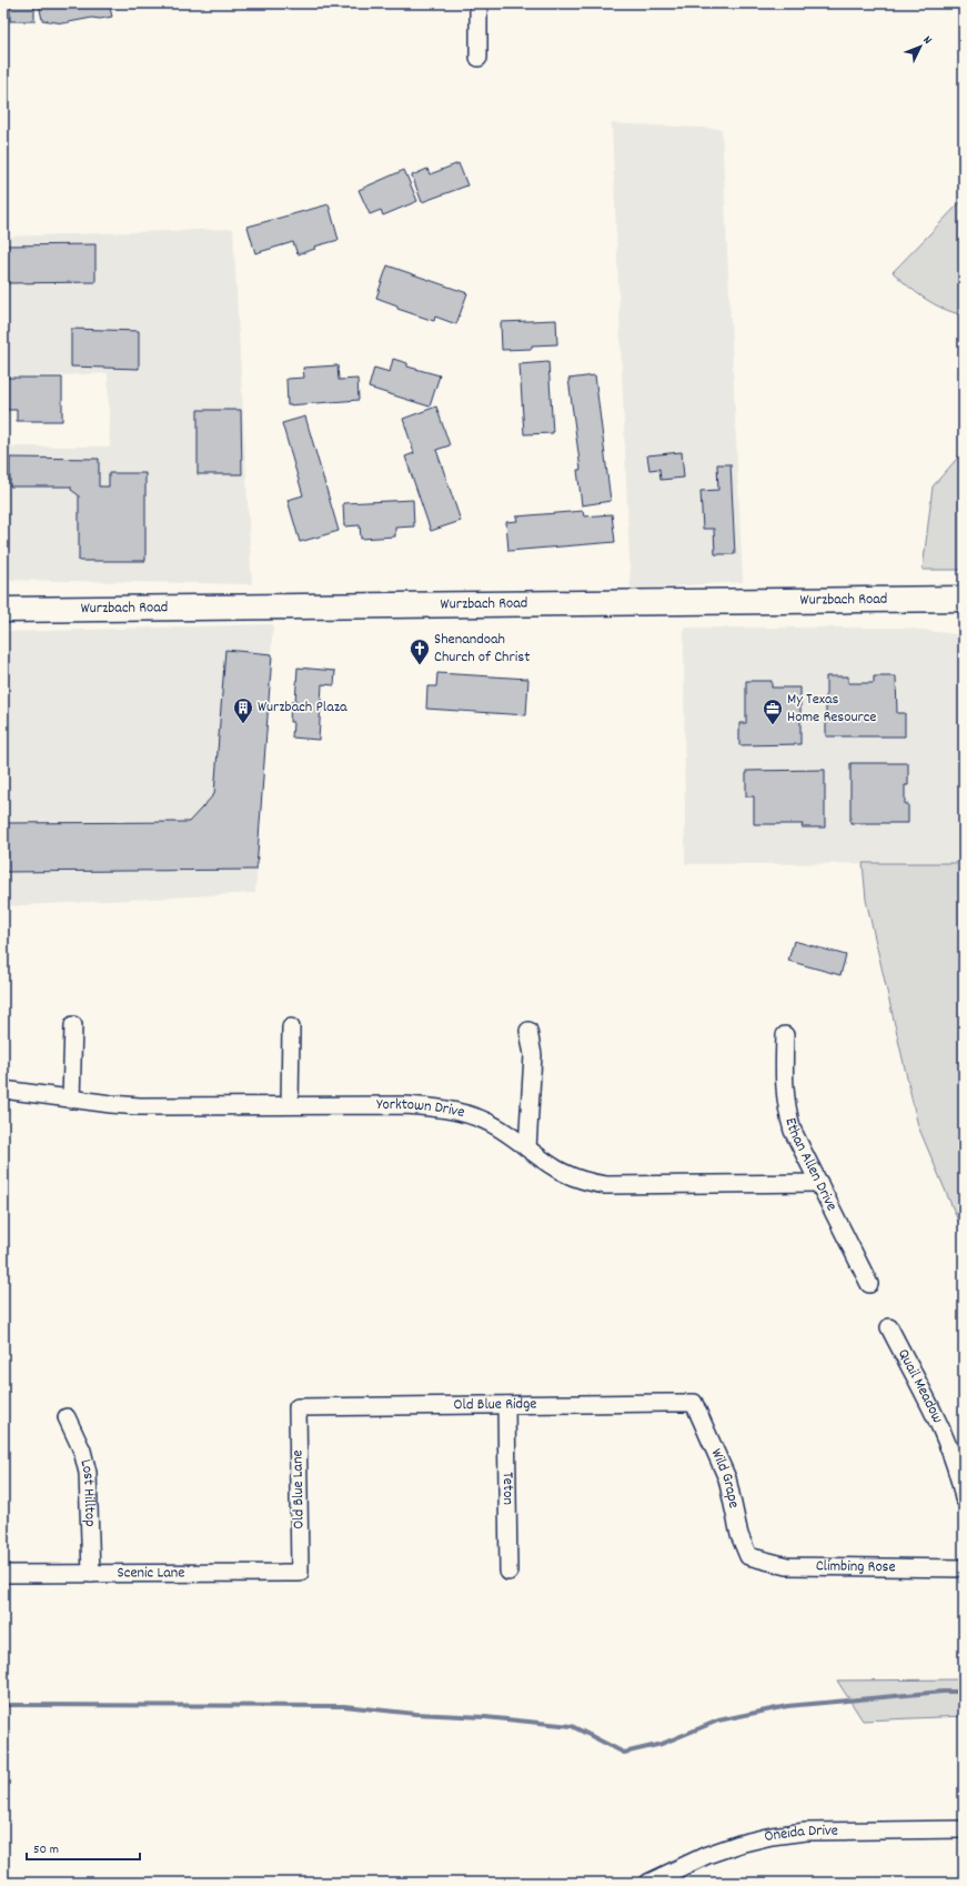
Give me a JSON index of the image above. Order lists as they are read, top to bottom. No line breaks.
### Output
{"streets":{"main road":["Wurzbach Road"],"street":["Yorktown Drive","Ethan Allen Drive","Quail Meadow","Old Blue Ridge","Wild Grape","Teton","Old Blue Lane","Lost Hilltop","Climbing Rose","Scenic Lane","Oneida Drive"]},"crossings":[["Yorktown Drive","Ethan Allen Drive"],["Old Blue Ridge","Wild Grape"],["Old Blue Ridge","Teton"],["Old Blue Ridge","Old Blue Lane"],["Wild Grape","Climbing Rose"],["Old Blue Lane","Scenic Lane"],["Lost Hilltop","Scenic Lane"]],"places":{"church":["Shenandoah Church of Christ"],"building":["Wurzbach Plaza"],"office":["My Texas Home Resource"]},"scale_bar":"50 m","north":"top right"}
